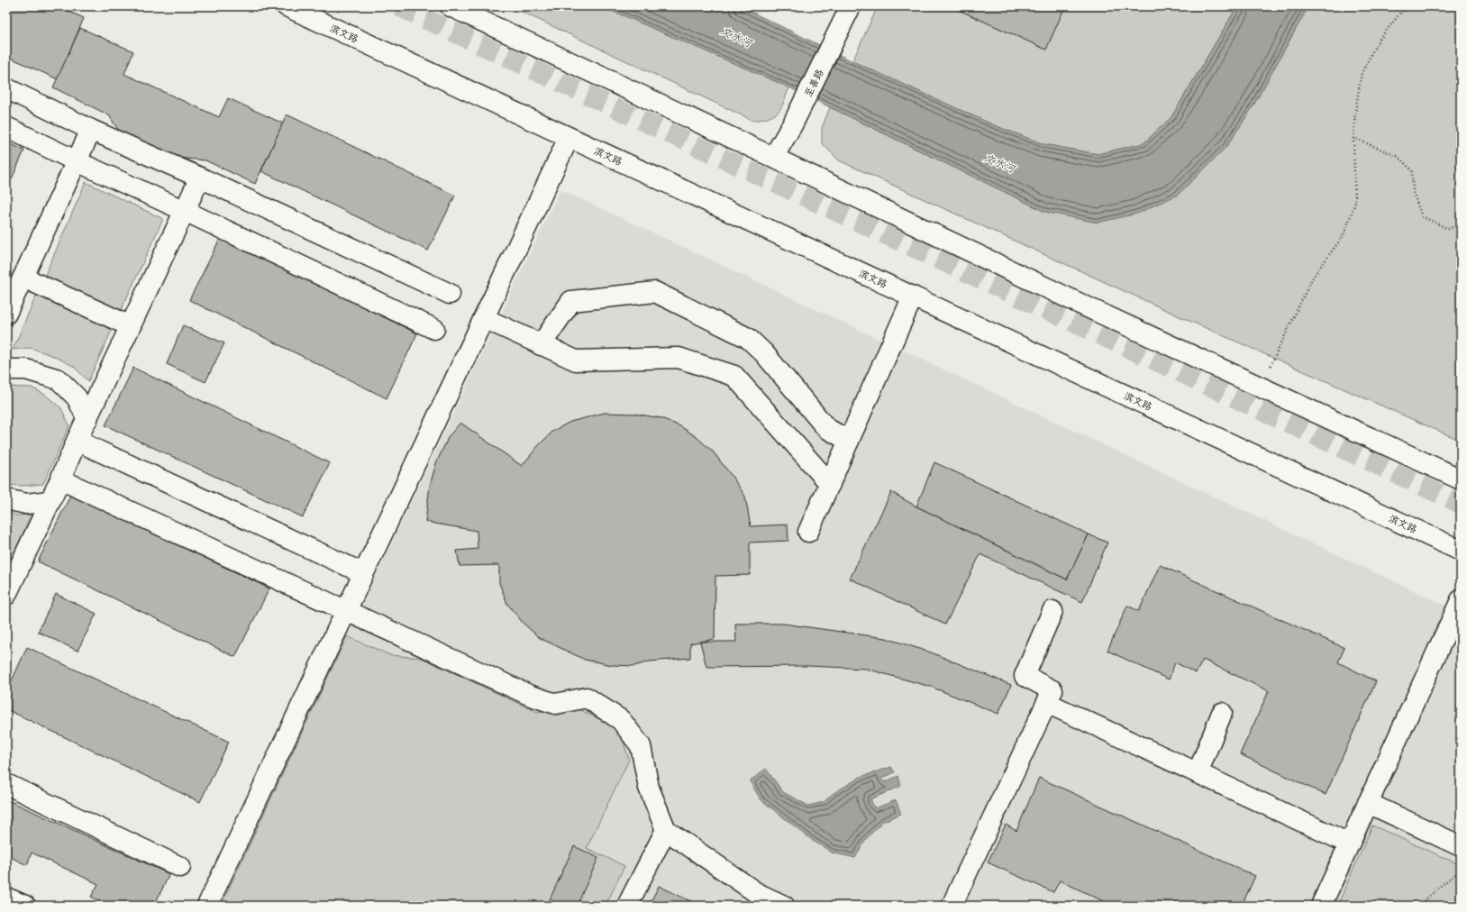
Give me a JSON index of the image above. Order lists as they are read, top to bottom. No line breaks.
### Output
{"streets":{"main road":["滨文路","至善路"]},"water":["文水河"]}
